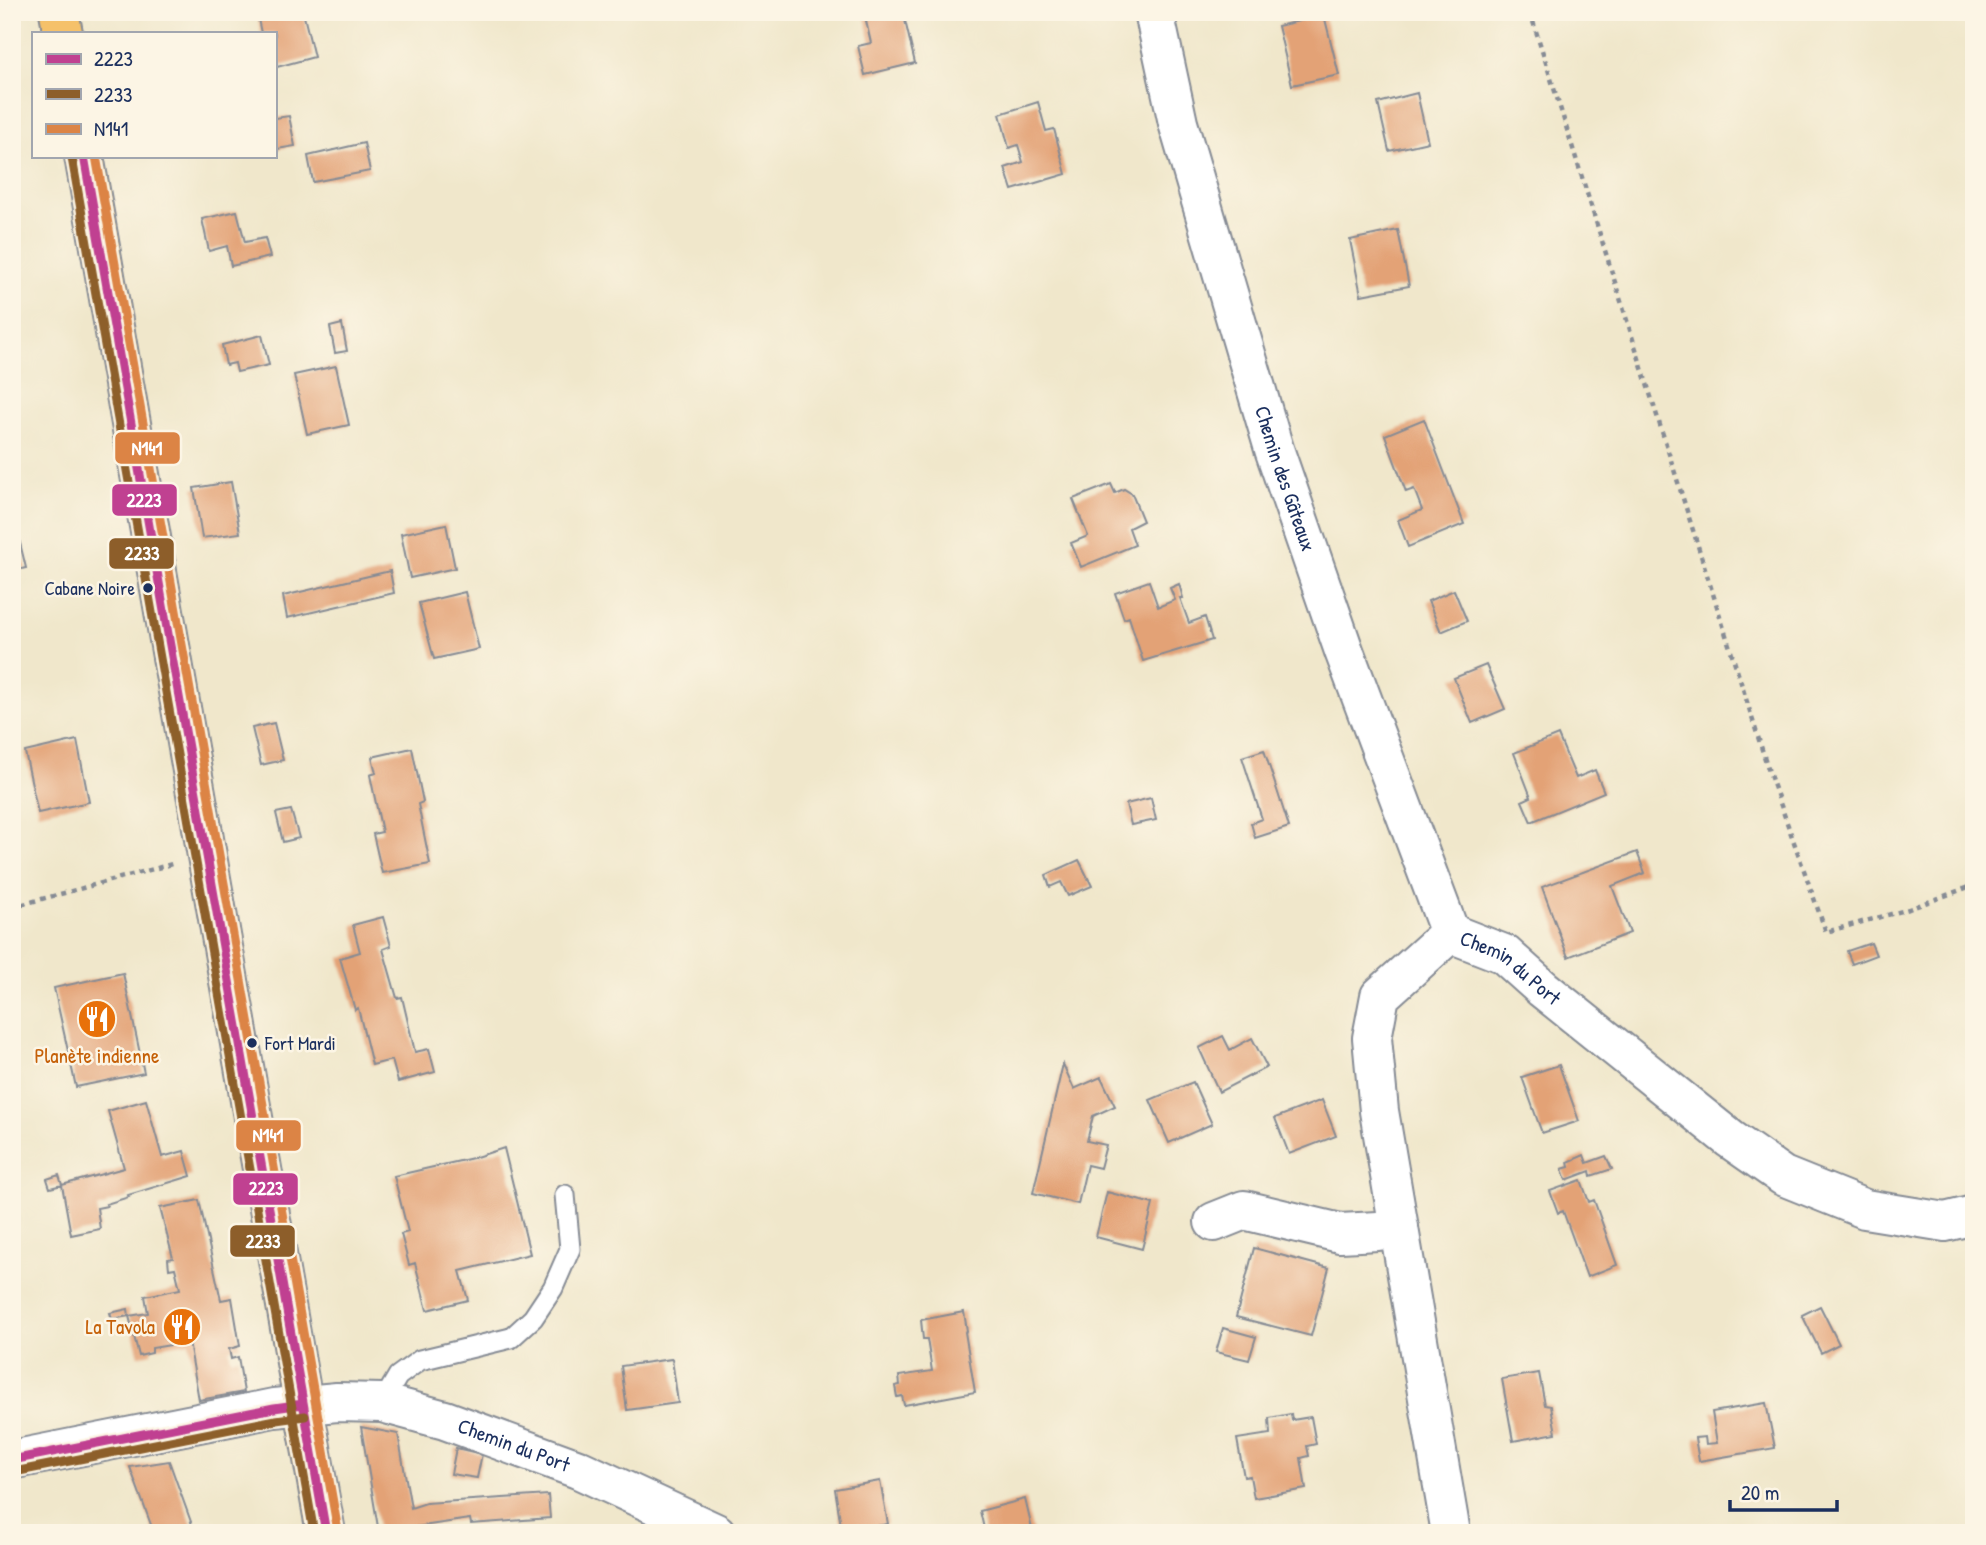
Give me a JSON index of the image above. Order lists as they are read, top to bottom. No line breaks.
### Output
{"streets":{"street":["Chemin des Gâteaux","Chemin du Port"]},"crossings":[["Chemin des Gâteaux","Chemin du Port"]],"places":{"other":["Cabane Noire","Fort Mardi"],"restaurant":["Planète indienne","La Tavola"]},"lines":["transit line 2223","transit line 2233","transit line N141"],"legend":["2223","2233","N141"],"scale_bar":"20 m"}
